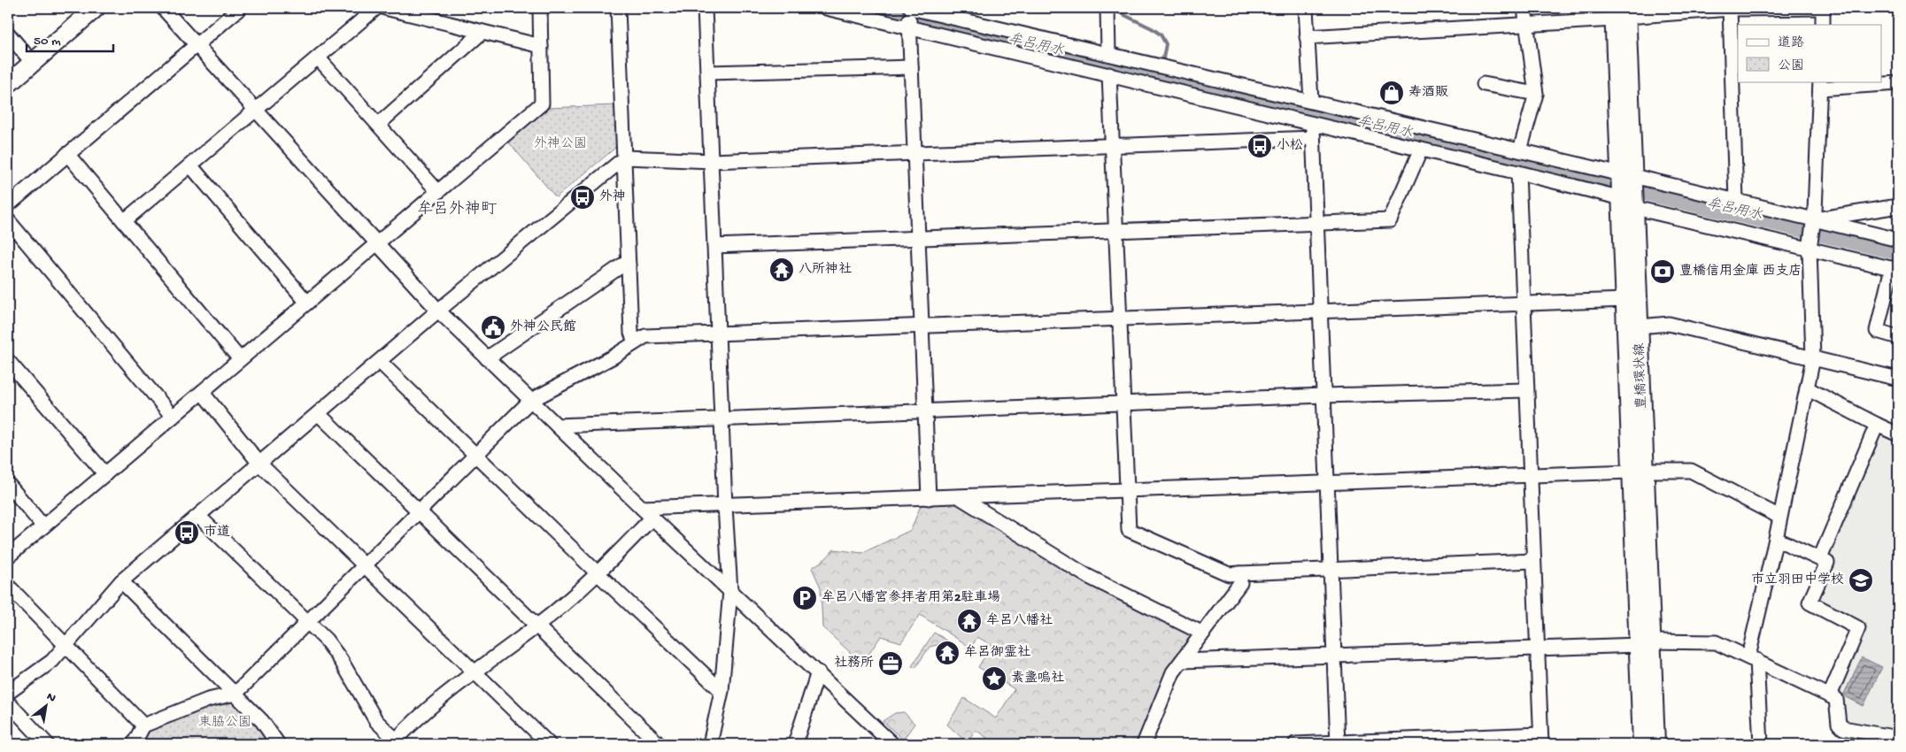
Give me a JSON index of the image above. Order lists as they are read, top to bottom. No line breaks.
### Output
{"streets":{"main road":["豊橋環状線"]},"districts":["牟呂外神町"],"water":["牟呂用水"],"parks":["外神公園","東脇公園"],"places":{"shop":["寿酒販"],"bus stop":["小松","外神","市道"],"temple":["八所神社","牟呂八幡社","牟呂御霊社"],"bank":["豊橋信用金庫 西支店"],"public building":["外神公民館"],"school or university":["市立羽田中学校"],"parking":["牟呂八幡宮参拝者用第2駐車場"],"office":["社務所"],"place":["素盞嗚社"]},"legend":["道路","公園"],"scale_bar":"50 m","north":"top right"}
